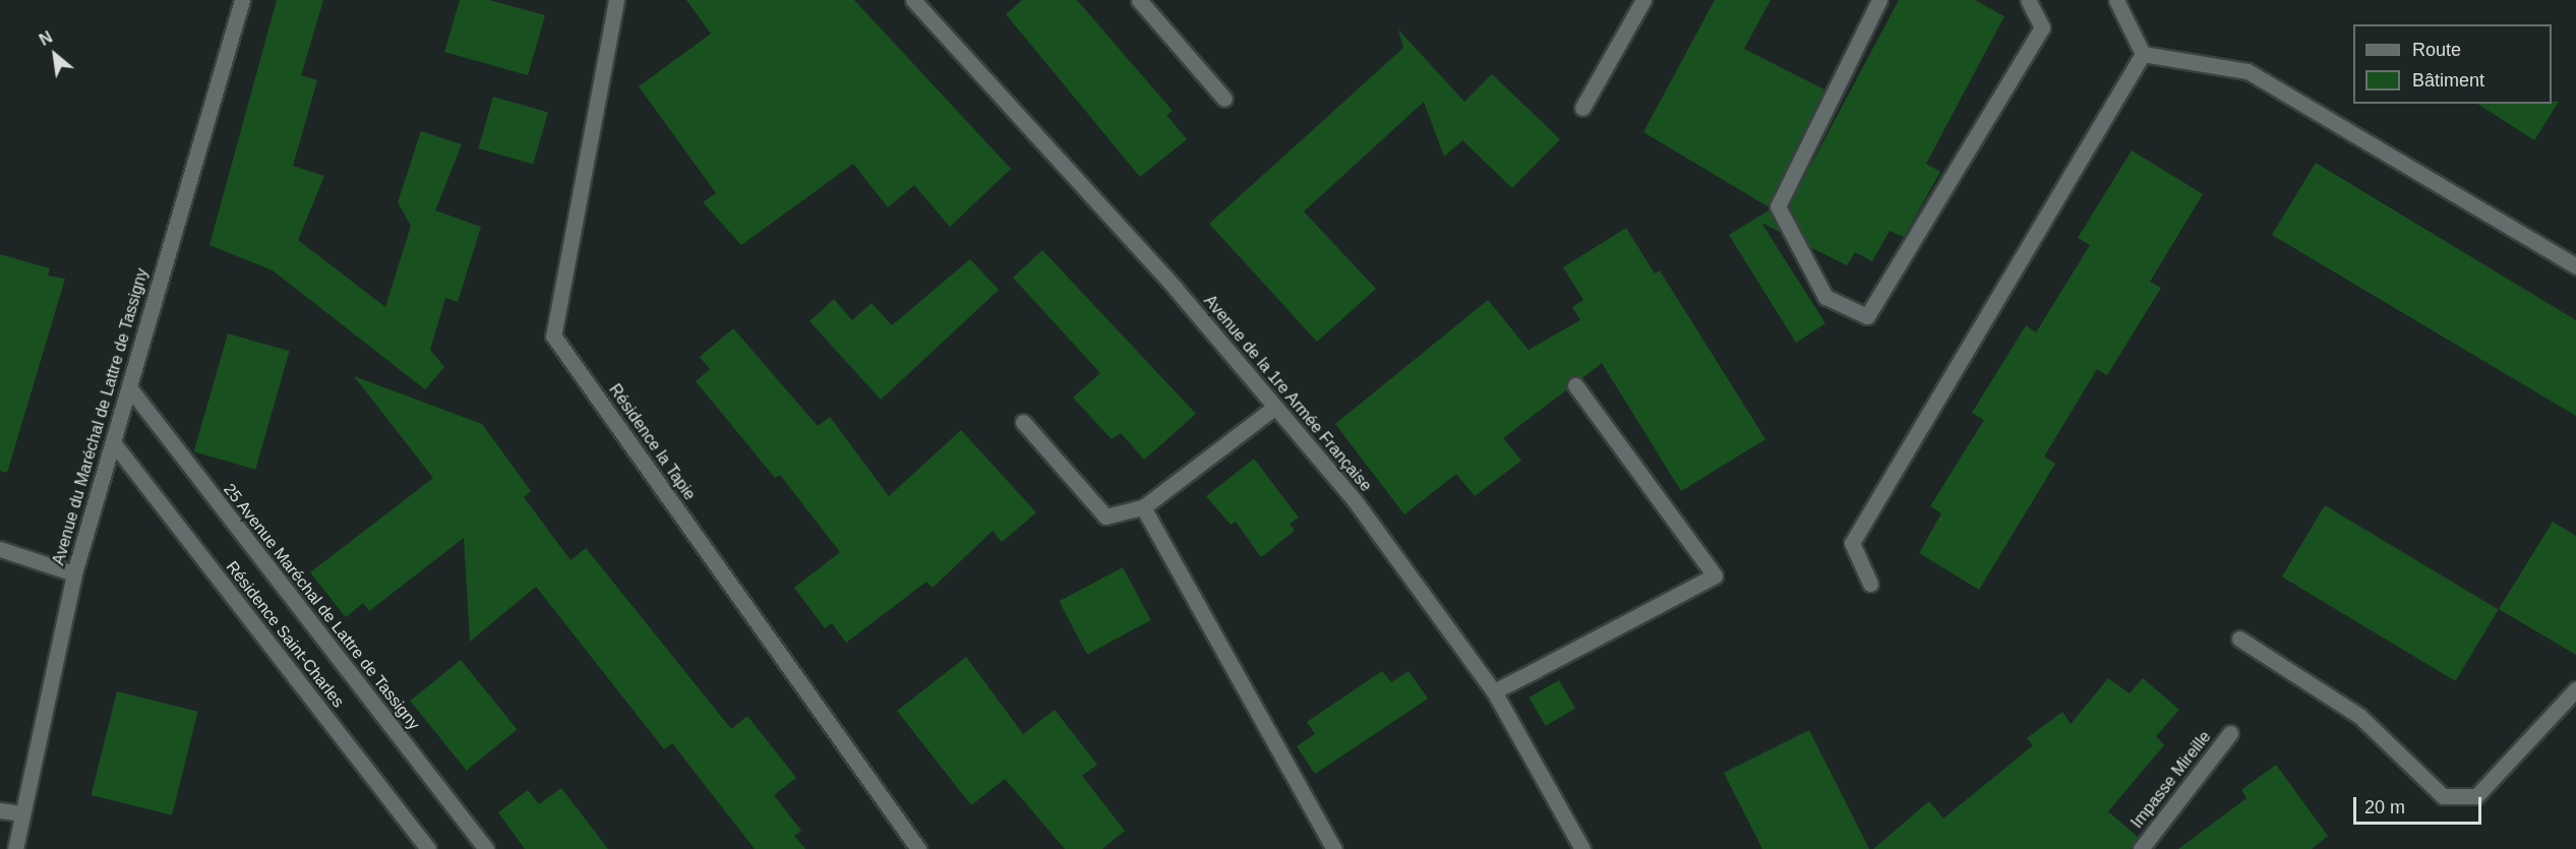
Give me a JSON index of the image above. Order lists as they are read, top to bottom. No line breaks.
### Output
{"streets":{"street":["Avenue de la 1re Armée Française","Avenue du Maréchal de Lattre de Tassigny","Résidence la Tapie","25 Avenue Maréchal de Lattre de Tassigny","Résidence Saint-Charles","Impasse Mireille"]},"crossings":[["Avenue du Maréchal de Lattre de Tassigny","25 Avenue Maréchal de Lattre de Tassigny"],["Avenue du Maréchal de Lattre de Tassigny","Résidence Saint-Charles"]],"legend":["Route","Bâtiment"],"scale_bar":"20 m","north":"top left"}
